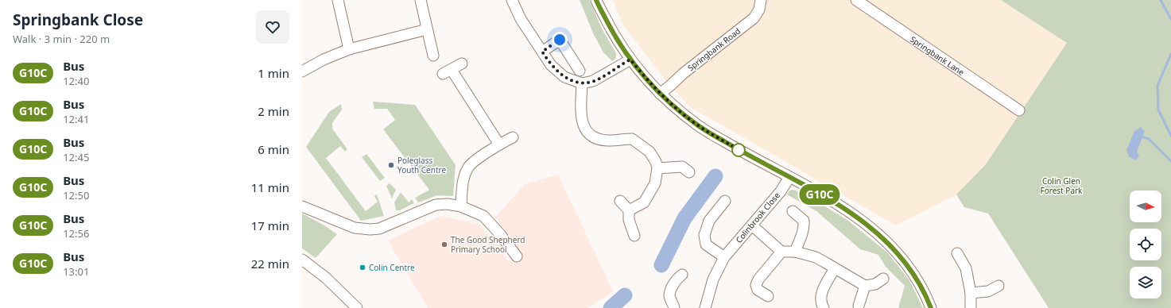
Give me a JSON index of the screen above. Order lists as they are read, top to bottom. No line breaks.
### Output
{"streets":{"street":["Springbank Road","Springbank Lane","Colinbrook Close"]},"parks":["Colin Glen Forest Park"],"places":["Poleglass Youth Centre","The Good Shepherd Primary School","Colin Centre"],"lines":["bus line G10C"],"north":"right","page":{"heading":["Springbank Close","Walk · 3 min · 220 m"],"on_map":"G10C","list":[{"mark":"G10C","name":"Bus","note":"12:40","value":"1 min"},{"mark":"G10C","name":"Bus","note":"12:41","value":"2 min"},{"mark":"G10C","name":"Bus","note":"12:45","value":"6 min"},{"mark":"G10C","name":"Bus","note":"12:50","value":"11 min"},{"mark":"G10C","name":"Bus","note":"12:56","value":"17 min"},{"mark":"G10C","name":"Bus","note":"13:01","value":"22 min"}]}}
